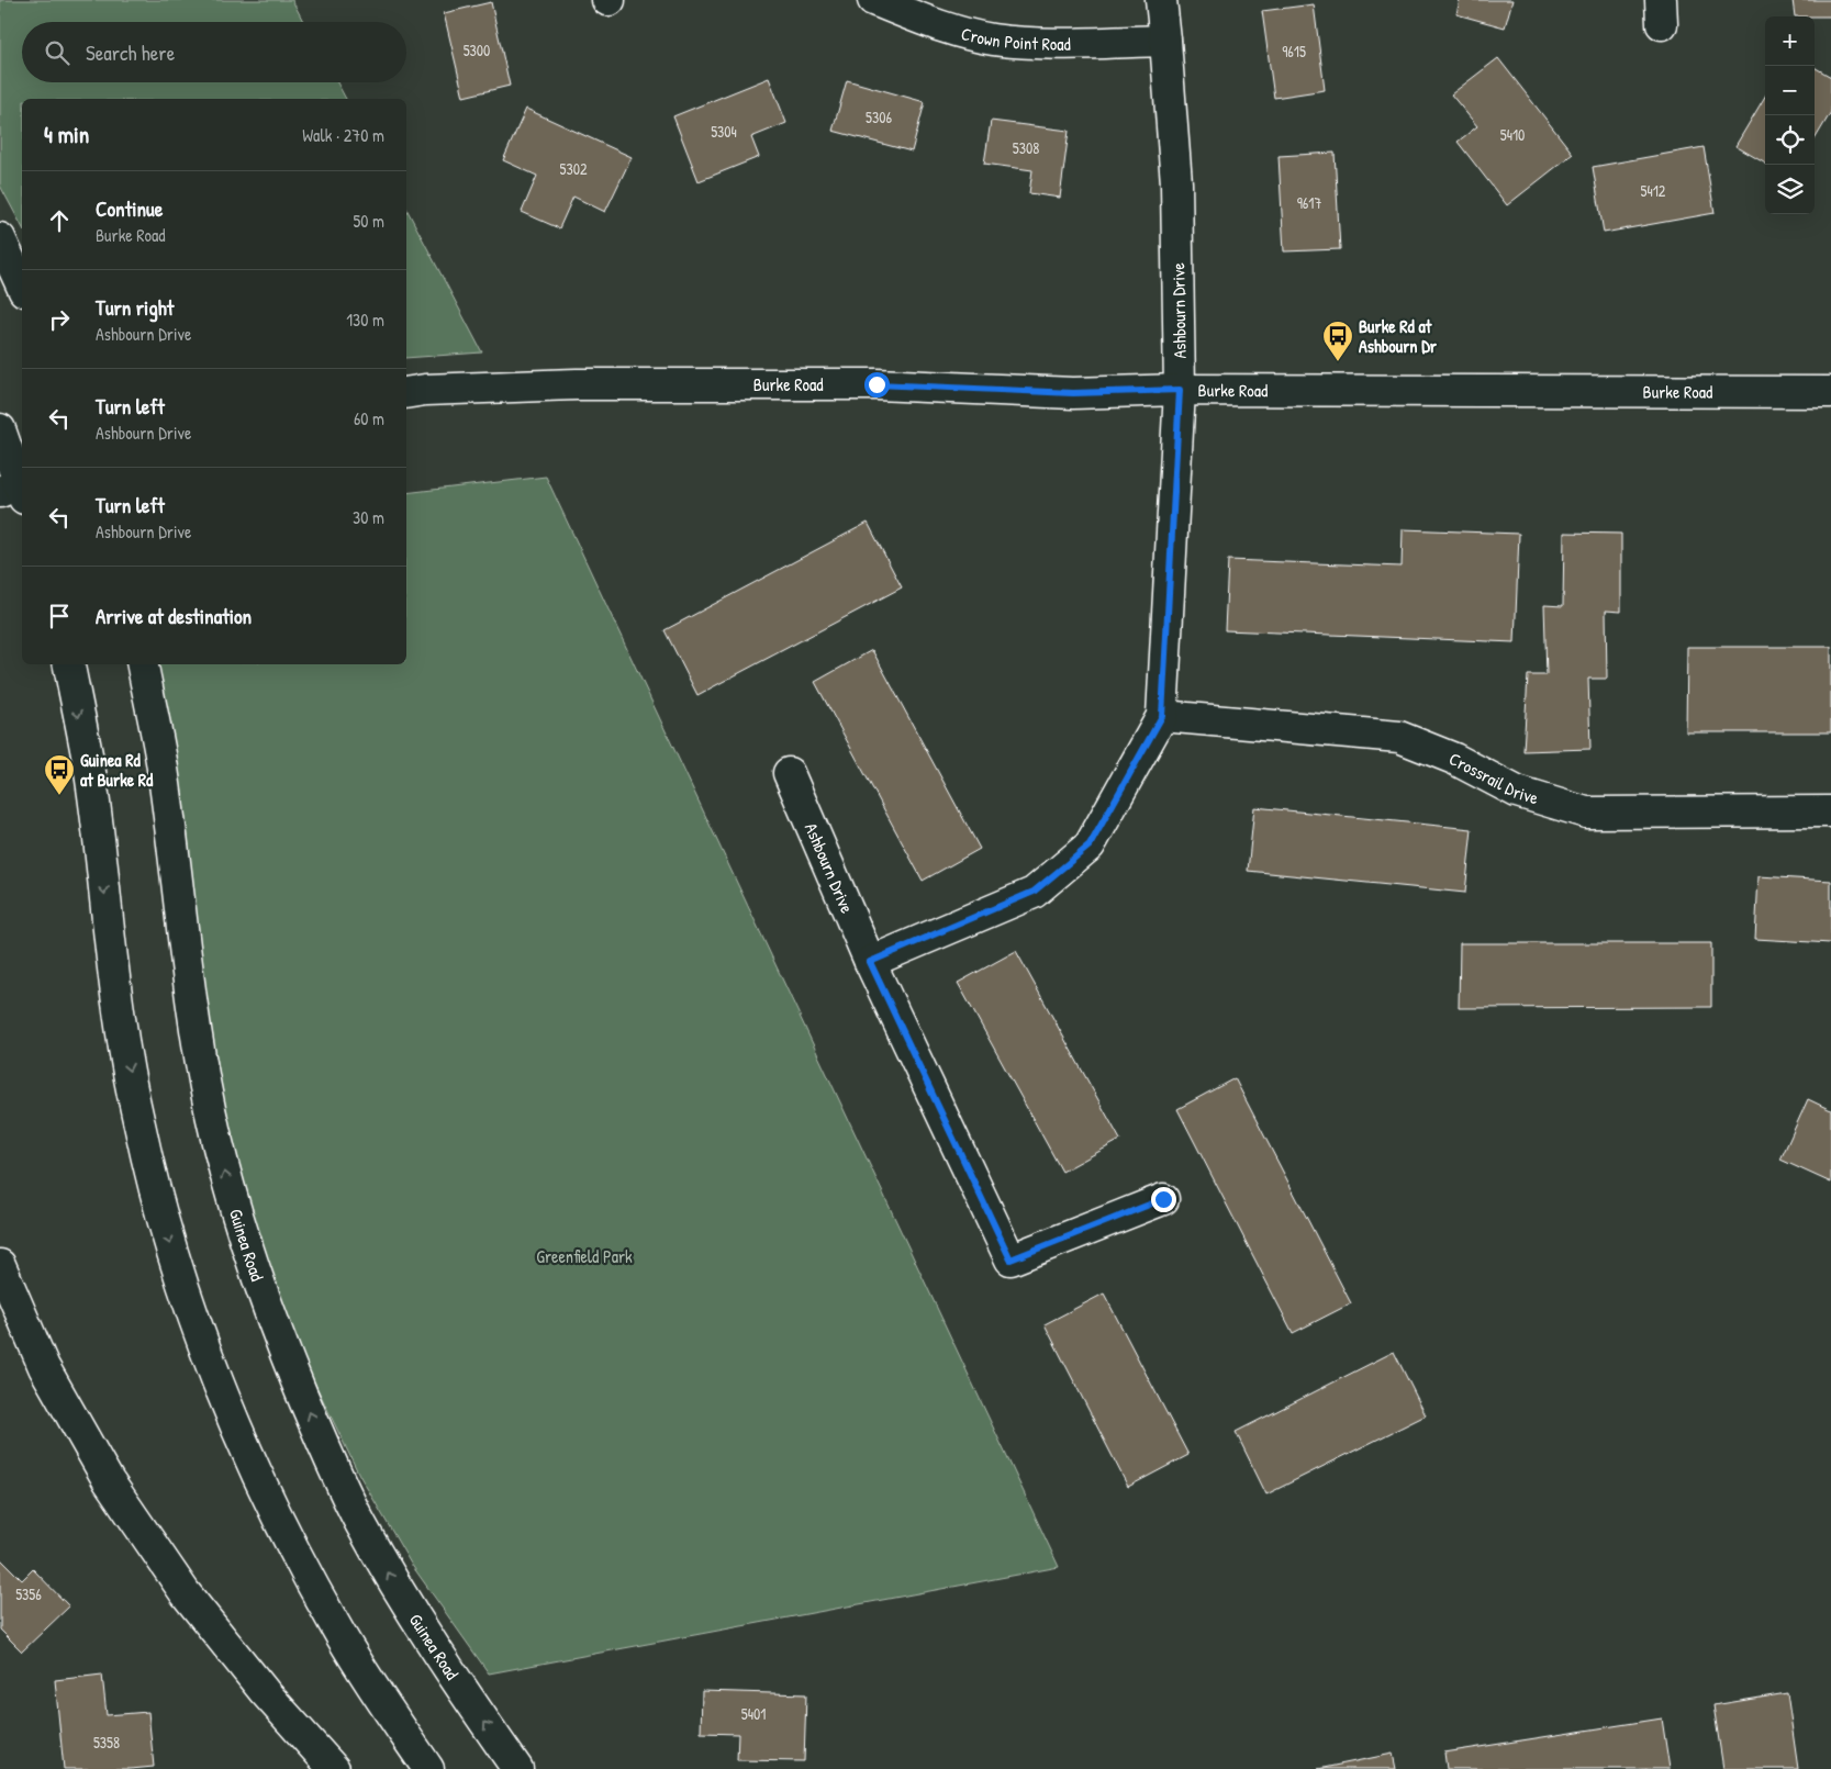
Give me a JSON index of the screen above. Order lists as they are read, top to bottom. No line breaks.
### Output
{"streets":{"main road":["Crown Point Road","Ashbourn Drive","Burke Road","Crossrail Drive","Guinea Road"]},"crossings":[["Crown Point Road","Ashbourn Drive"],["Ashbourn Drive","Burke Road"],["Ashbourn Drive","Crossrail Drive"]],"parks":["Greenfield Park"],"places":{"bus stop":["Burke Rd at Ashbourn Dr","Guinea Rd at Burke Rd"]},"house_numbers":["5300","9615","5306","5304","5410","5308","5302","5412","9617","5356","5401","5358"],"page":{"map_buttons":["+","−"],"search":"Search here","heading":["4 min","Walk · 270 m"],"list":[["Continue","Burke Road","50 m"],["Turn right","Ashbourn Drive","130 m"],["Turn left","Ashbourn Drive","60 m"],["Turn left","Ashbourn Drive","30 m"],"Arrive at destination"]}}
